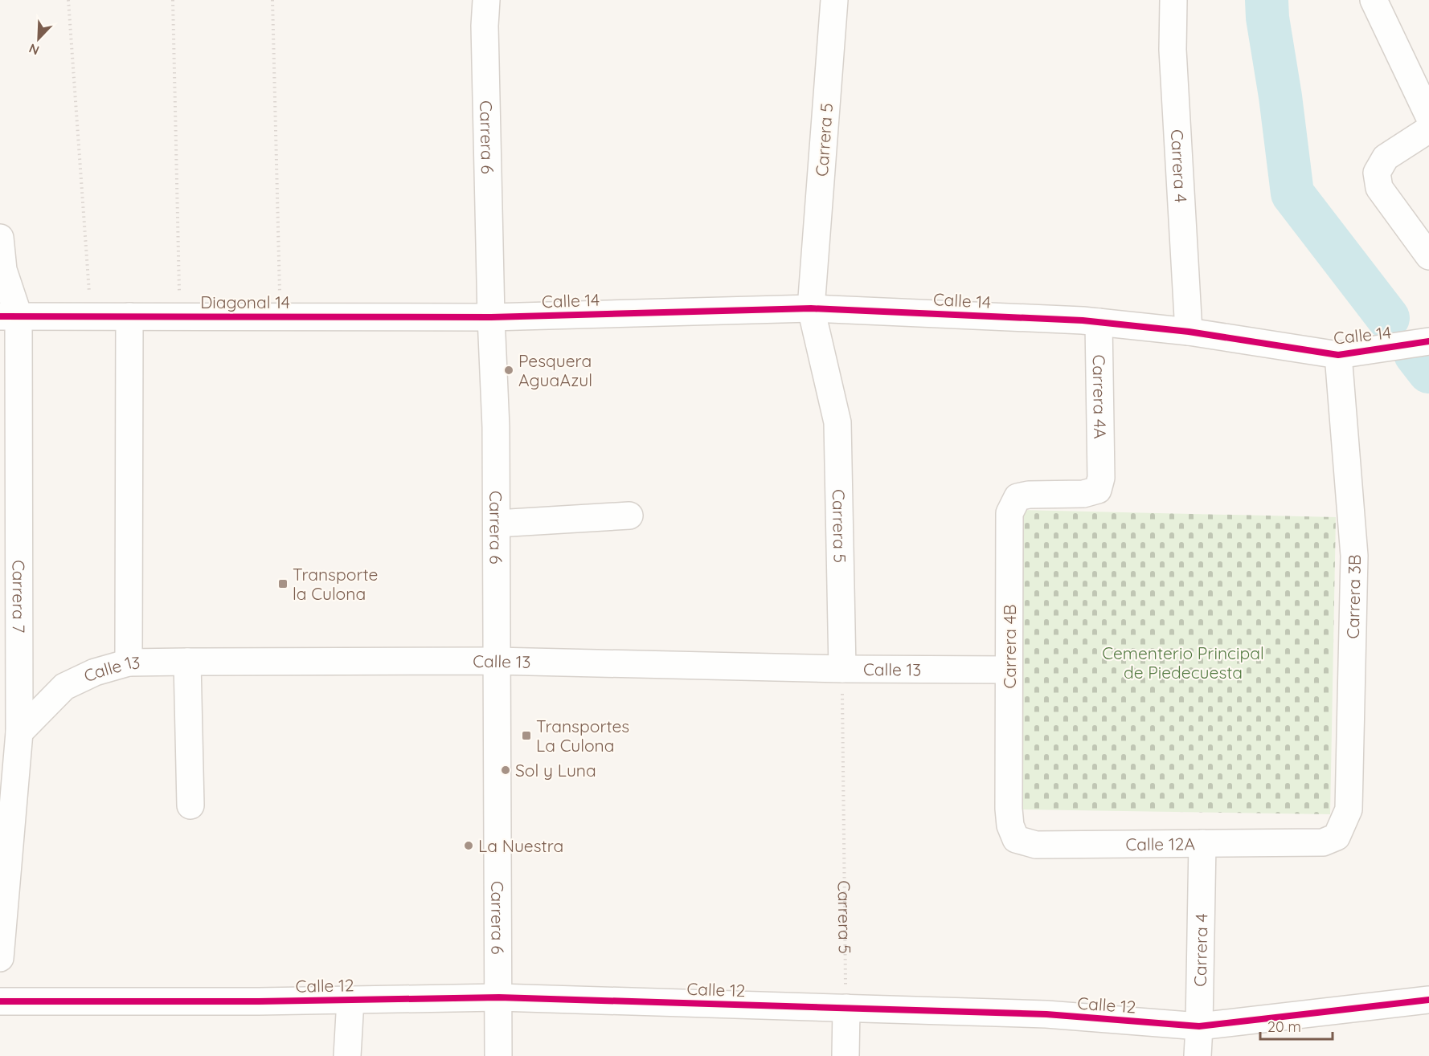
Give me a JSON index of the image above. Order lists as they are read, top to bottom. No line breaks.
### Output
{"streets":{"street":["Carrera 6","Carrera 5","Carrera 4","Calle 14","Diagonal 14","Carrera 4A","Carrera 7","Carrera 3B","Carrera 4B","Calle 13","Calle 12A","Calle 12"]},"crossings":[["Carrera 6","Calle 14"],["Carrera 6","Diagonal 14"],["Carrera 6","Calle 13"],["Carrera 6","Calle 12"],["Carrera 5","Calle 14"],["Carrera 5","Calle 13"],["Carrera 5","Calle 12"],["Carrera 4","Calle 14"],["Carrera 4","Calle 12A"],["Carrera 4","Calle 12"],["Calle 14","Diagonal 14"],["Calle 14","Carrera 4A"],["Calle 14","Carrera 3B"],["Diagonal 14","Carrera 7"],["Carrera 4A","Carrera 4B"],["Carrera 7","Calle 13"],["Carrera 3B","Calle 12A"],["Carrera 4B","Calle 13"],["Carrera 4B","Calle 12A"]],"parks":["Cementerio Principal de Piedecuesta"],"places":{"other":["Pesquera AguaAzul","Sol y Luna","La Nuestra"],"transit":["Transporte la Culona","Transportes La Culona"]},"scale_bar":"20 m","north":"bottom left"}
